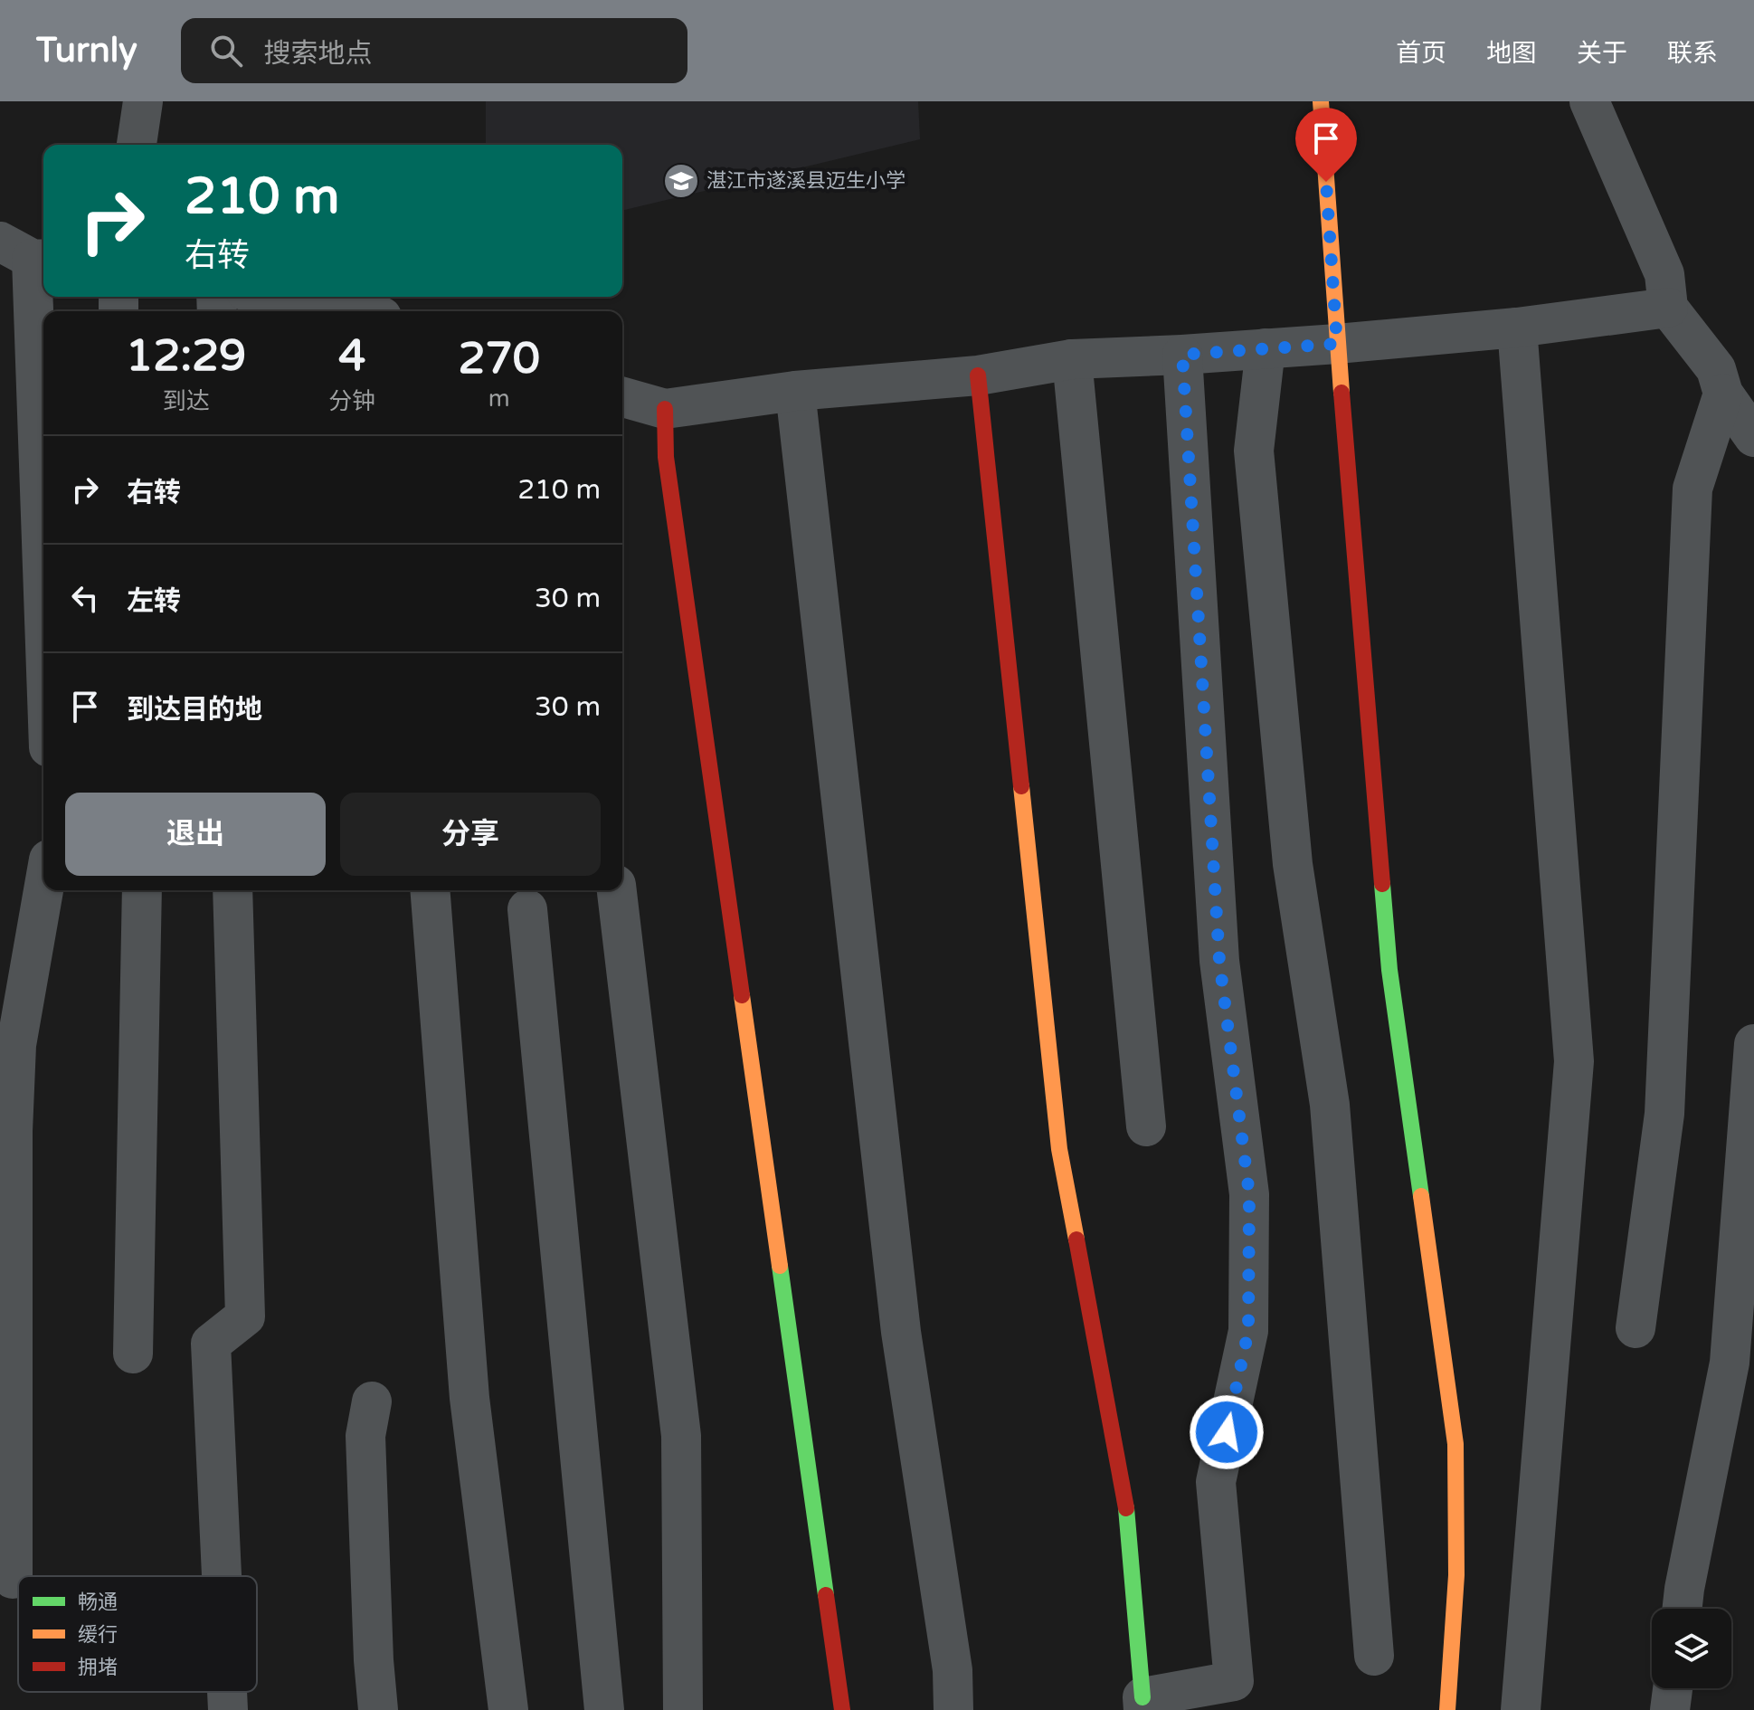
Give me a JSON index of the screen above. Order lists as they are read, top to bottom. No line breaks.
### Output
{"places":{"school or university":["湛江市遂溪县迈生小学"]},"legend":["畅通","缓行","拥堵"],"page":{"header":"Turnly","search":"搜索地点","nav":["首页","地图","关于","联系"],"turn":["210 m","右转"],"eta":["12:29","到达","4","分钟","270","m"],"list":[{"name":"右转","value":"210 m"},{"name":"左转","value":"30 m"},{"name":"到达目的地","value":"30 m"}],"buttons":["退出","分享"]}}
